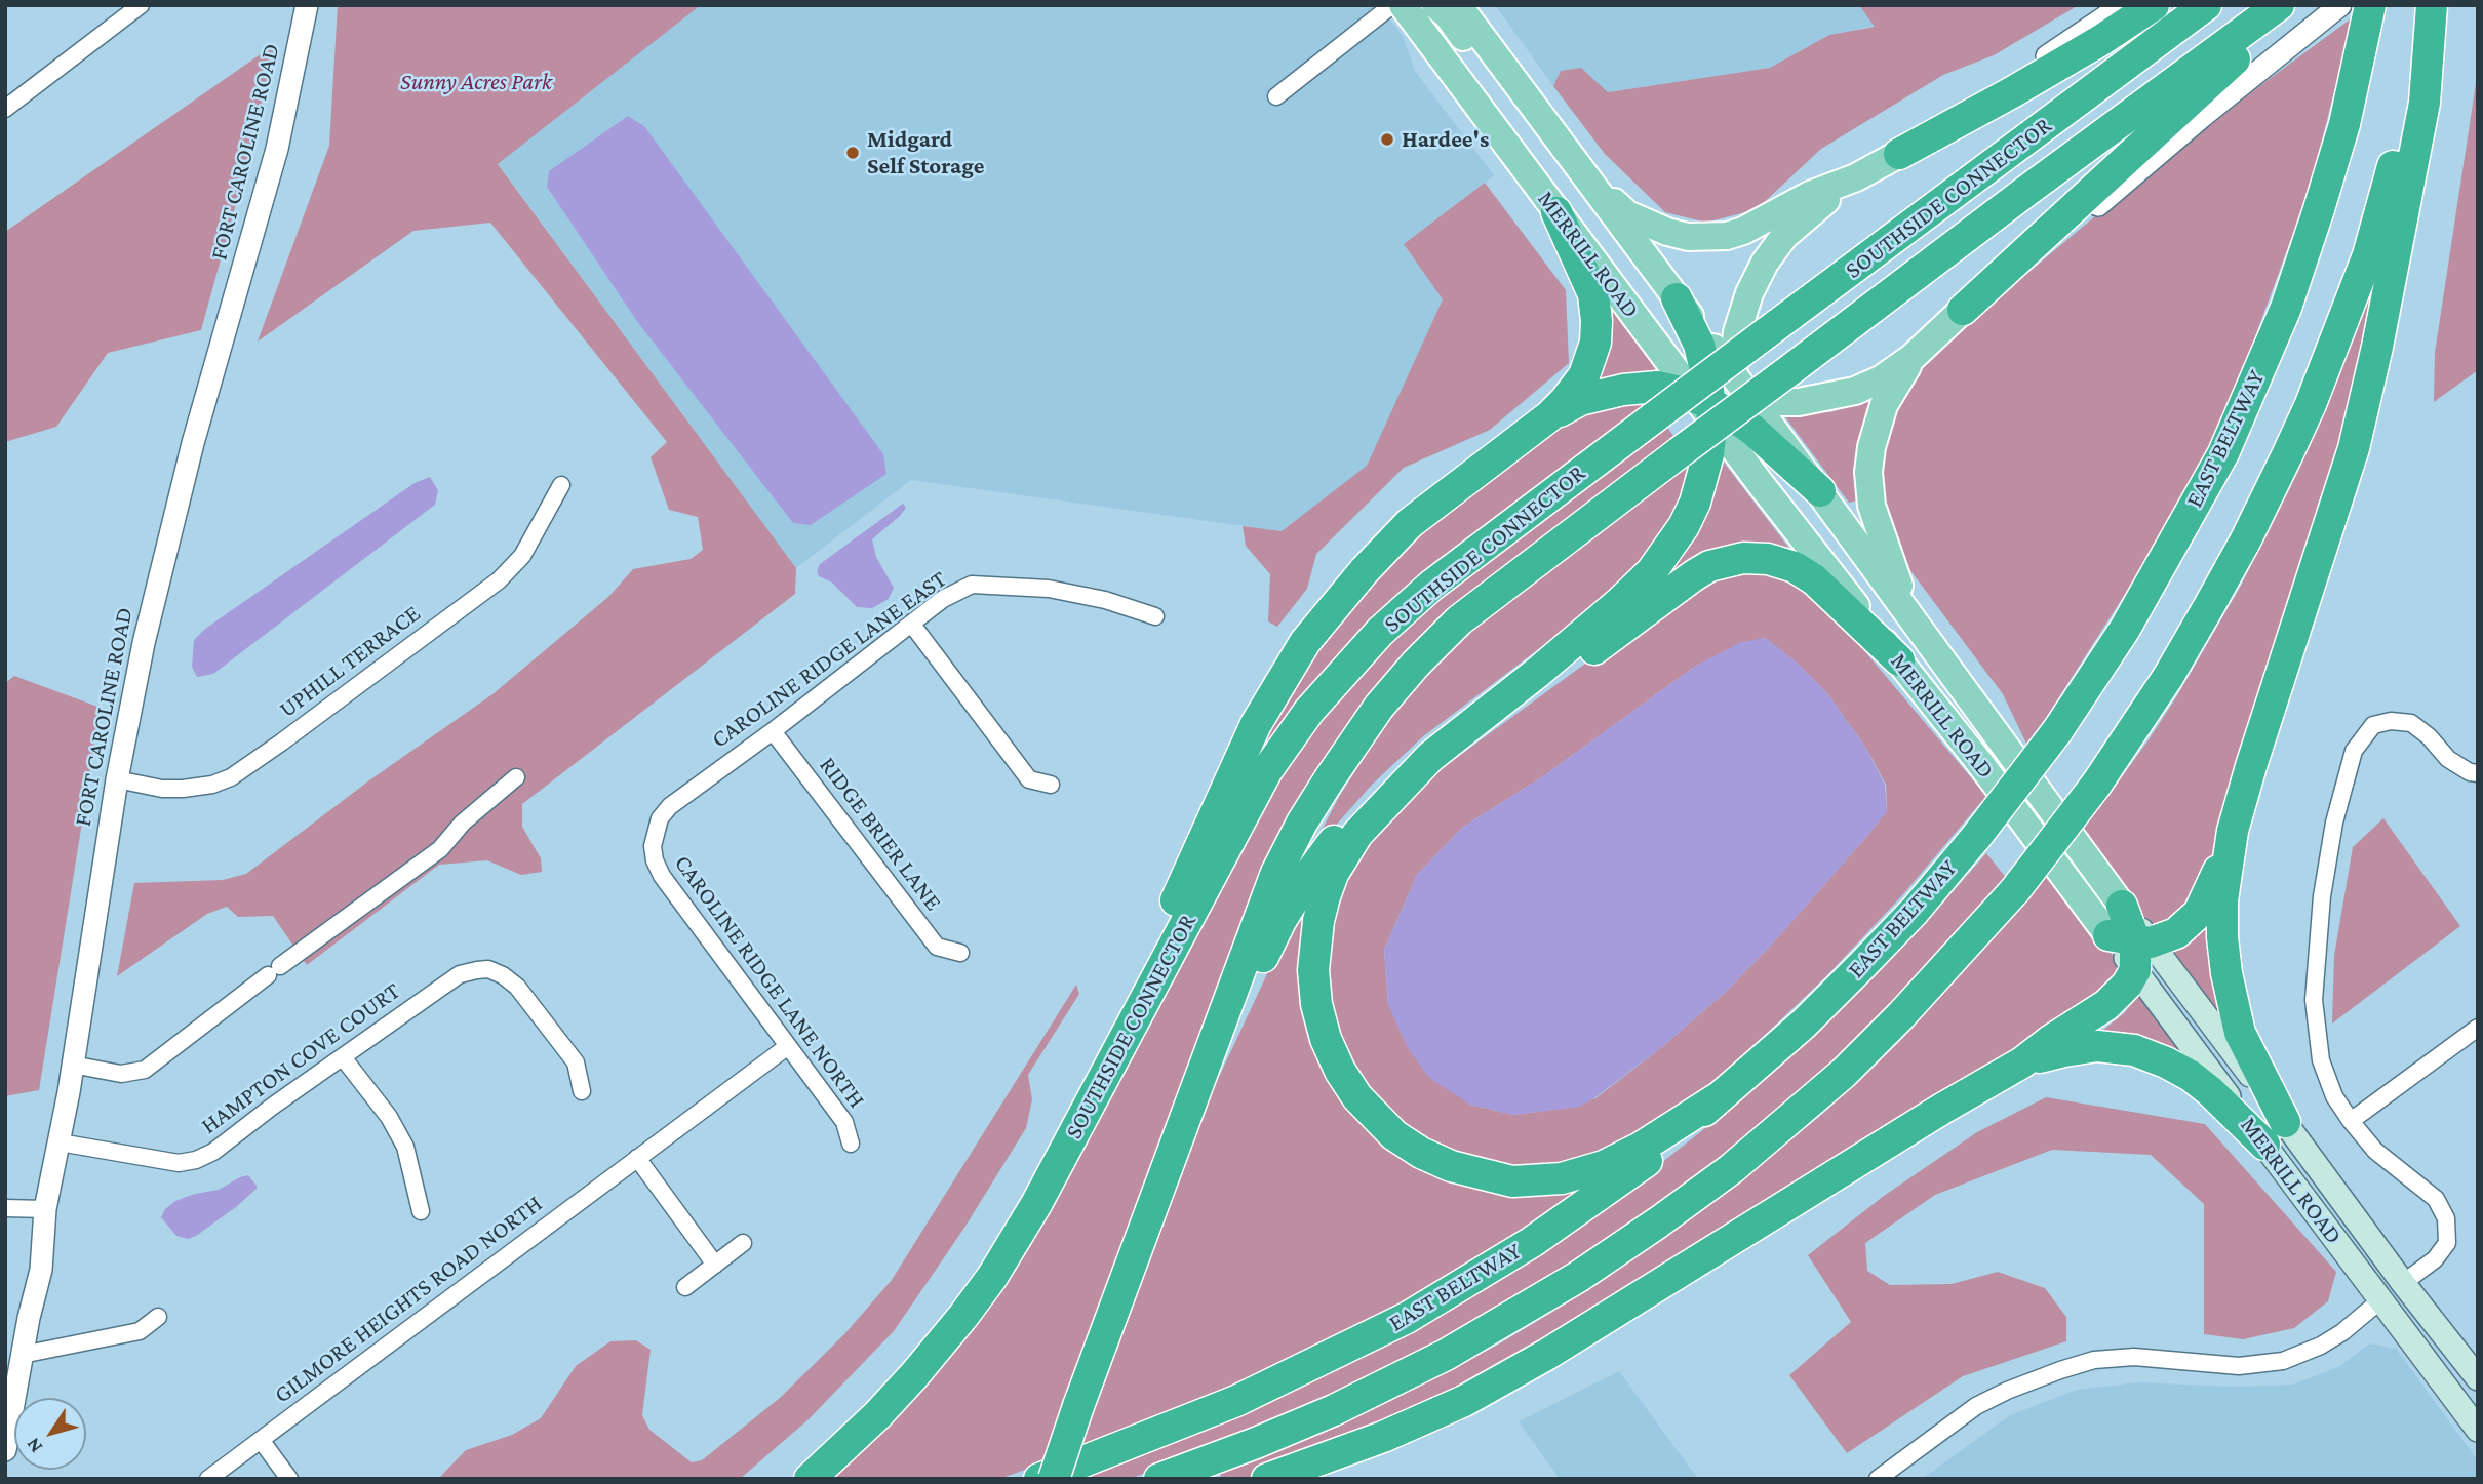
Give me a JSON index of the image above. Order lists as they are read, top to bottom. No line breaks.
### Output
{"streets":{"highway":["SOUTHSIDE CONNECTOR","EAST BELTWAY"],"main road":["MERRILL ROAD"],"street":["FORT CAROLINE ROAD","CAROLINE RIDGE LANE EAST","UPHILL TERRACE","RIDGE BRIER LANE","CAROLINE RIDGE LANE NORTH","HAMPTON COVE COURT","GILMORE HEIGHTS ROAD NORTH"]},"crossings":[["FORT CAROLINE ROAD","UPHILL TERRACE"],["FORT CAROLINE ROAD","HAMPTON COVE COURT"],["CAROLINE RIDGE LANE EAST","RIDGE BRIER LANE"],["CAROLINE RIDGE LANE EAST","CAROLINE RIDGE LANE NORTH"],["CAROLINE RIDGE LANE NORTH","GILMORE HEIGHTS ROAD NORTH"]],"parks":["Sunny Acres Park"],"places":["Hardee's","Midgard Self Storage"],"north":"bottom left"}
